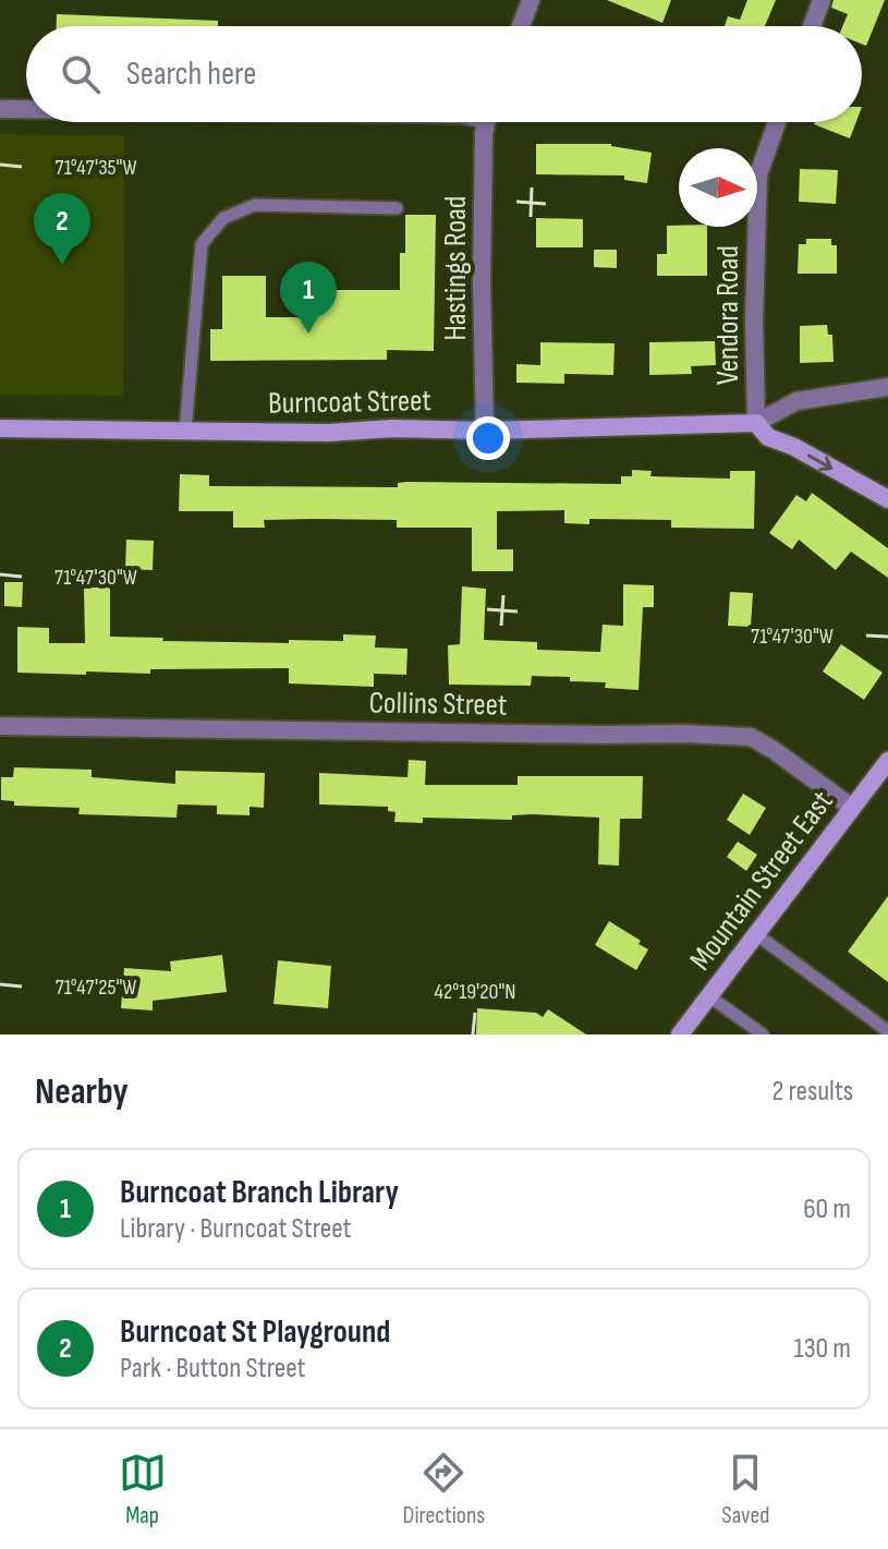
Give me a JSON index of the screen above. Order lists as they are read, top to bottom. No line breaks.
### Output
{"streets":{"main road":["Burncoat Street","Mountain Street East"],"street":["Hastings Road","Vendora Road","Collins Street"]},"crossings":[["Hastings Road","Burncoat Street"],["Vendora Road","Burncoat Street"],["Collins Street","Mountain Street East"]],"north":"right","page":{"search":"Search here","pins":["2","1"],"heading":["Nearby","2 results"],"list":[{"mark":"1","name":"Burncoat Branch Library","note":"Library · Burncoat Street","value":"60 m"},{"mark":"2","name":"Burncoat St Playground","note":"Park · Button Street","value":"130 m"}],"nav":["Map","Directions","Saved"]},"coordinates":["71°47'35\"W","71°47'30\"W","71°47'25\"W","42°19'20\"N"]}
